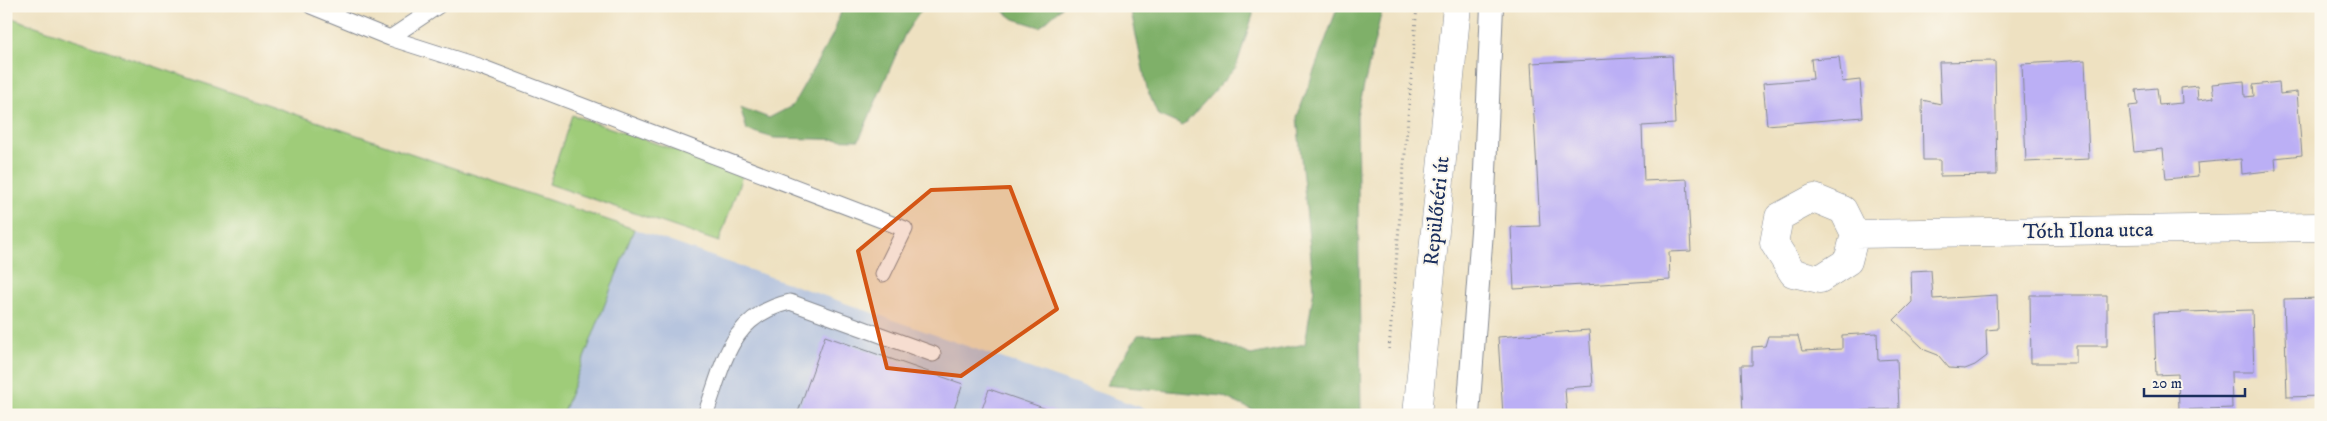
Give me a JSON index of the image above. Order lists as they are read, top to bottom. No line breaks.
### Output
{"streets":{"street":["Repülőtéri út","Tóth Ilona utca"]},"scale_bar":"20 m"}
